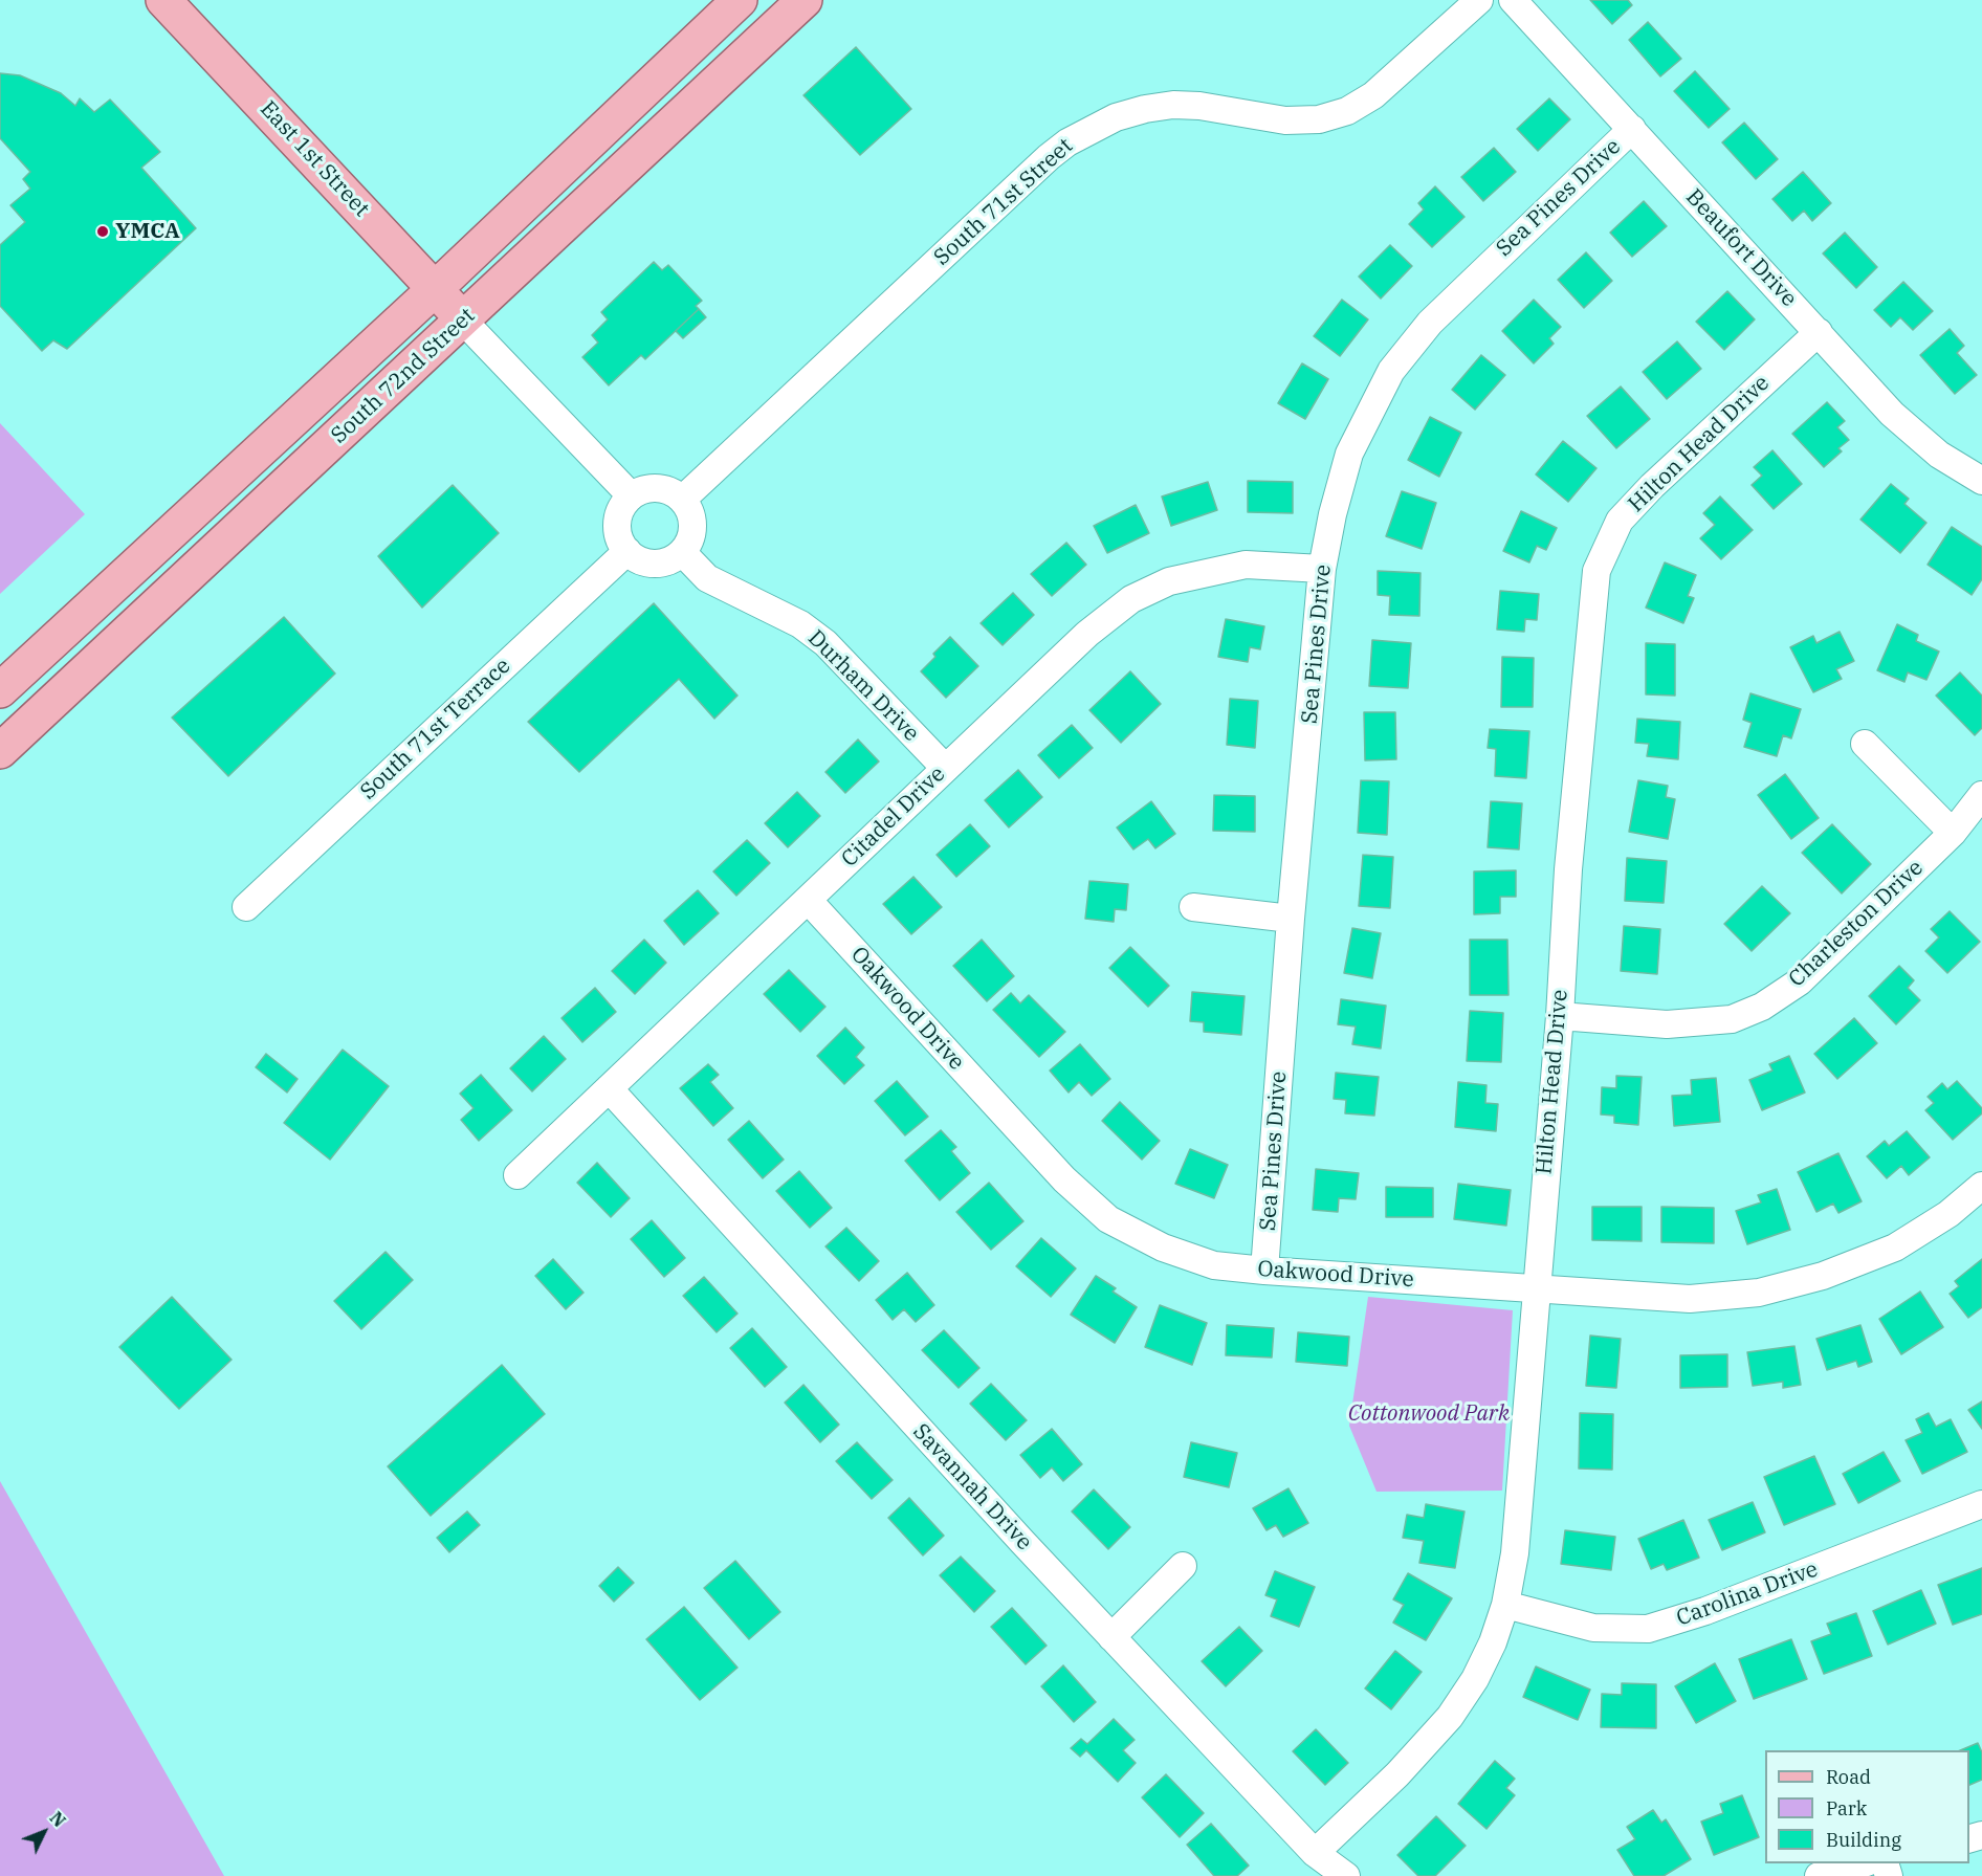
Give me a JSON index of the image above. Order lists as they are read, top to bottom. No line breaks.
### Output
{"streets":{"main road":["East 1st Street","South 72nd Street"],"street":["Sea Pines Drive","South 71st Street","Beaufort Drive","Hilton Head Drive","Durham Drive","South 71st Terrace","Citadel Drive","Charleston Drive","Oakwood Drive","Savannah Drive","Carolina Drive"]},"crossings":[["East 1st Street","South 72nd Street"],["Sea Pines Drive","Beaufort Drive"],["Sea Pines Drive","Citadel Drive"],["Sea Pines Drive","Oakwood Drive"],["South 71st Street","Durham Drive"],["South 71st Street","South 71st Terrace"],["Beaufort Drive","Hilton Head Drive"],["Hilton Head Drive","Charleston Drive"],["Hilton Head Drive","Oakwood Drive"],["Hilton Head Drive","Savannah Drive"],["Hilton Head Drive","Carolina Drive"],["Durham Drive","South 71st Terrace"],["Durham Drive","Citadel Drive"],["Citadel Drive","Oakwood Drive"],["Citadel Drive","Savannah Drive"]],"parks":["Cottonwood Park"],"places":["YMCA"],"legend":["Road","Park","Building"],"north":"top right"}
